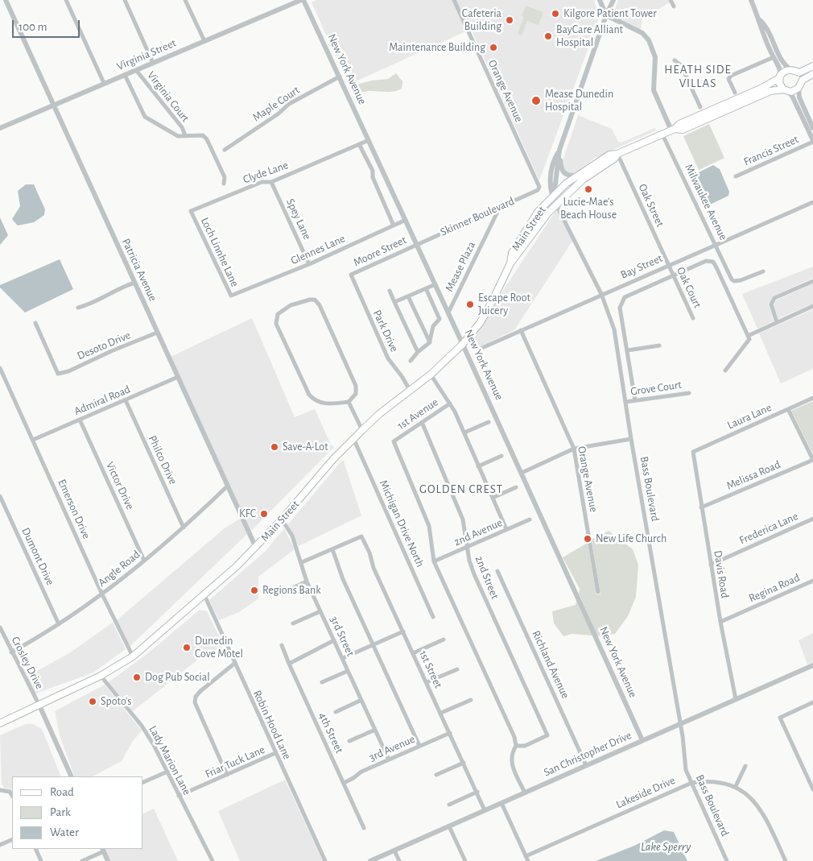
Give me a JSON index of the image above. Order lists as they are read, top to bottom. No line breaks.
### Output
{"streets":{"main road":["Main Street"],"street":["Virginia Street","New York Avenue","Orange Avenue","Virginia Court","Maple Court","Francis Street","Clyde Lane","Milwaukee Avenue","Oak Street","Skinner Boulevard","Spey Lane","Glennes Lane","Moore Street","Loch Linnhe Lane","Mease Plaza","Bay Street","Patricia Avenue","Oak Court","Park Drive","Desoto Drive","Grove Court","Admiral Road","1st Avenue","Laura Lane","Philco Drive","Melissa Road","Victor Drive","Bass Boulevard","Emerson Drive","Michigan Drive North","Frederica Lane","2nd Avenue","Dumont Drive","Angle Road","Davis Road","2nd Street","Regina Road","3rd Street","Crosley Drive","Richland Avenue","1st Street","Robin Hood Lane","4th Street","3rd Avenue","San Christopher Drive","Lady Marion Lane","Friar Tuck Lane","Lakeside Drive"]},"crossings":[["Virginia Street","New York Avenue"],["Virginia Street","Virginia Court"],["Virginia Street","Patricia Avenue"],["New York Avenue","Maple Court"],["New York Avenue","Clyde Lane"],["New York Avenue","Skinner Boulevard"],["New York Avenue","Main Street"],["New York Avenue","Glennes Lane"],["New York Avenue","Moore Street"],["New York Avenue","Mease Plaza"],["New York Avenue","San Christopher Drive"],["Orange Avenue","Skinner Boulevard"],["Orange Avenue","Bay Street"],["Clyde Lane","Spey Lane"],["Clyde Lane","Loch Linnhe Lane"],["Milwaukee Avenue","Bay Street"],["Oak Street","Bay Street"],["Oak Street","Oak Court"],["Skinner Boulevard","Moore Street"],["Skinner Boulevard","Mease Plaza"],["Spey Lane","Glennes Lane"],["Main Street","Patricia Avenue"],["Main Street","Park Drive"],["Main Street","1st Avenue"],["Main Street","Bass Boulevard"],["Main Street","Emerson Drive"],["Main Street","Michigan Drive North"],["Main Street","3rd Street"],["Main Street","Crosley Drive"],["Main Street","Robin Hood Lane"],["Main Street","Lady Marion Lane"],["Glennes Lane","Loch Linnhe Lane"],["Moore Street","Park Drive"],["Bay Street","Oak Court"],["Bay Street","Bass Boulevard"],["Patricia Avenue","Desoto Drive"],["Patricia Avenue","Admiral Road"],["Patricia Avenue","Angle Road"],["Grove Court","Bass Boulevard"],["Admiral Road","Philco Drive"],["Admiral Road","Victor Drive"],["Admiral Road","Emerson Drive"],["1st Avenue","2nd Avenue"],["1st Avenue","2nd Street"],["Laura Lane","Davis Road"],["Philco Drive","Angle Road"],["Melissa Road","Davis Road"],["Victor Drive","Angle Road"],["Bass Boulevard","San Christopher Drive"],["Bass Boulevard","Lakeside Drive"],["Emerson Drive","Angle Road"],["Frederica Lane","Davis Road"],["2nd Avenue","2nd Street"],["Dumont Drive","Angle Road"],["Angle Road","Crosley Drive"],["Davis Road","Regina Road"],["Davis Road","San Christopher Drive"],["3rd Street","3rd Avenue"],["Richland Avenue","San Christopher Drive"],["1st Street","3rd Avenue"],["1st Street","San Christopher Drive"],["Robin Hood Lane","Friar Tuck Lane"],["4th Street","3rd Avenue"],["Lady Marion Lane","Friar Tuck Lane"]],"districts":["HEATH SIDE VILLAS","GOLDEN CREST"],"water":["Lake Sperry"],"places":["Kilgore Patient Tower","Cafeteria Building","BayCare Alliant Hospital","Maintenance Building","Mease Dunedin Hospital","Lucie-Mae's Beach House","Escape Root Juicery","Save-A-Lot","KFC","New Life Church","Regions Bank","Dunedin Cove Motel","Dog Pub Social","Spoto's"],"legend":["Road","Park","Water"],"scale_bar":"100 m"}
